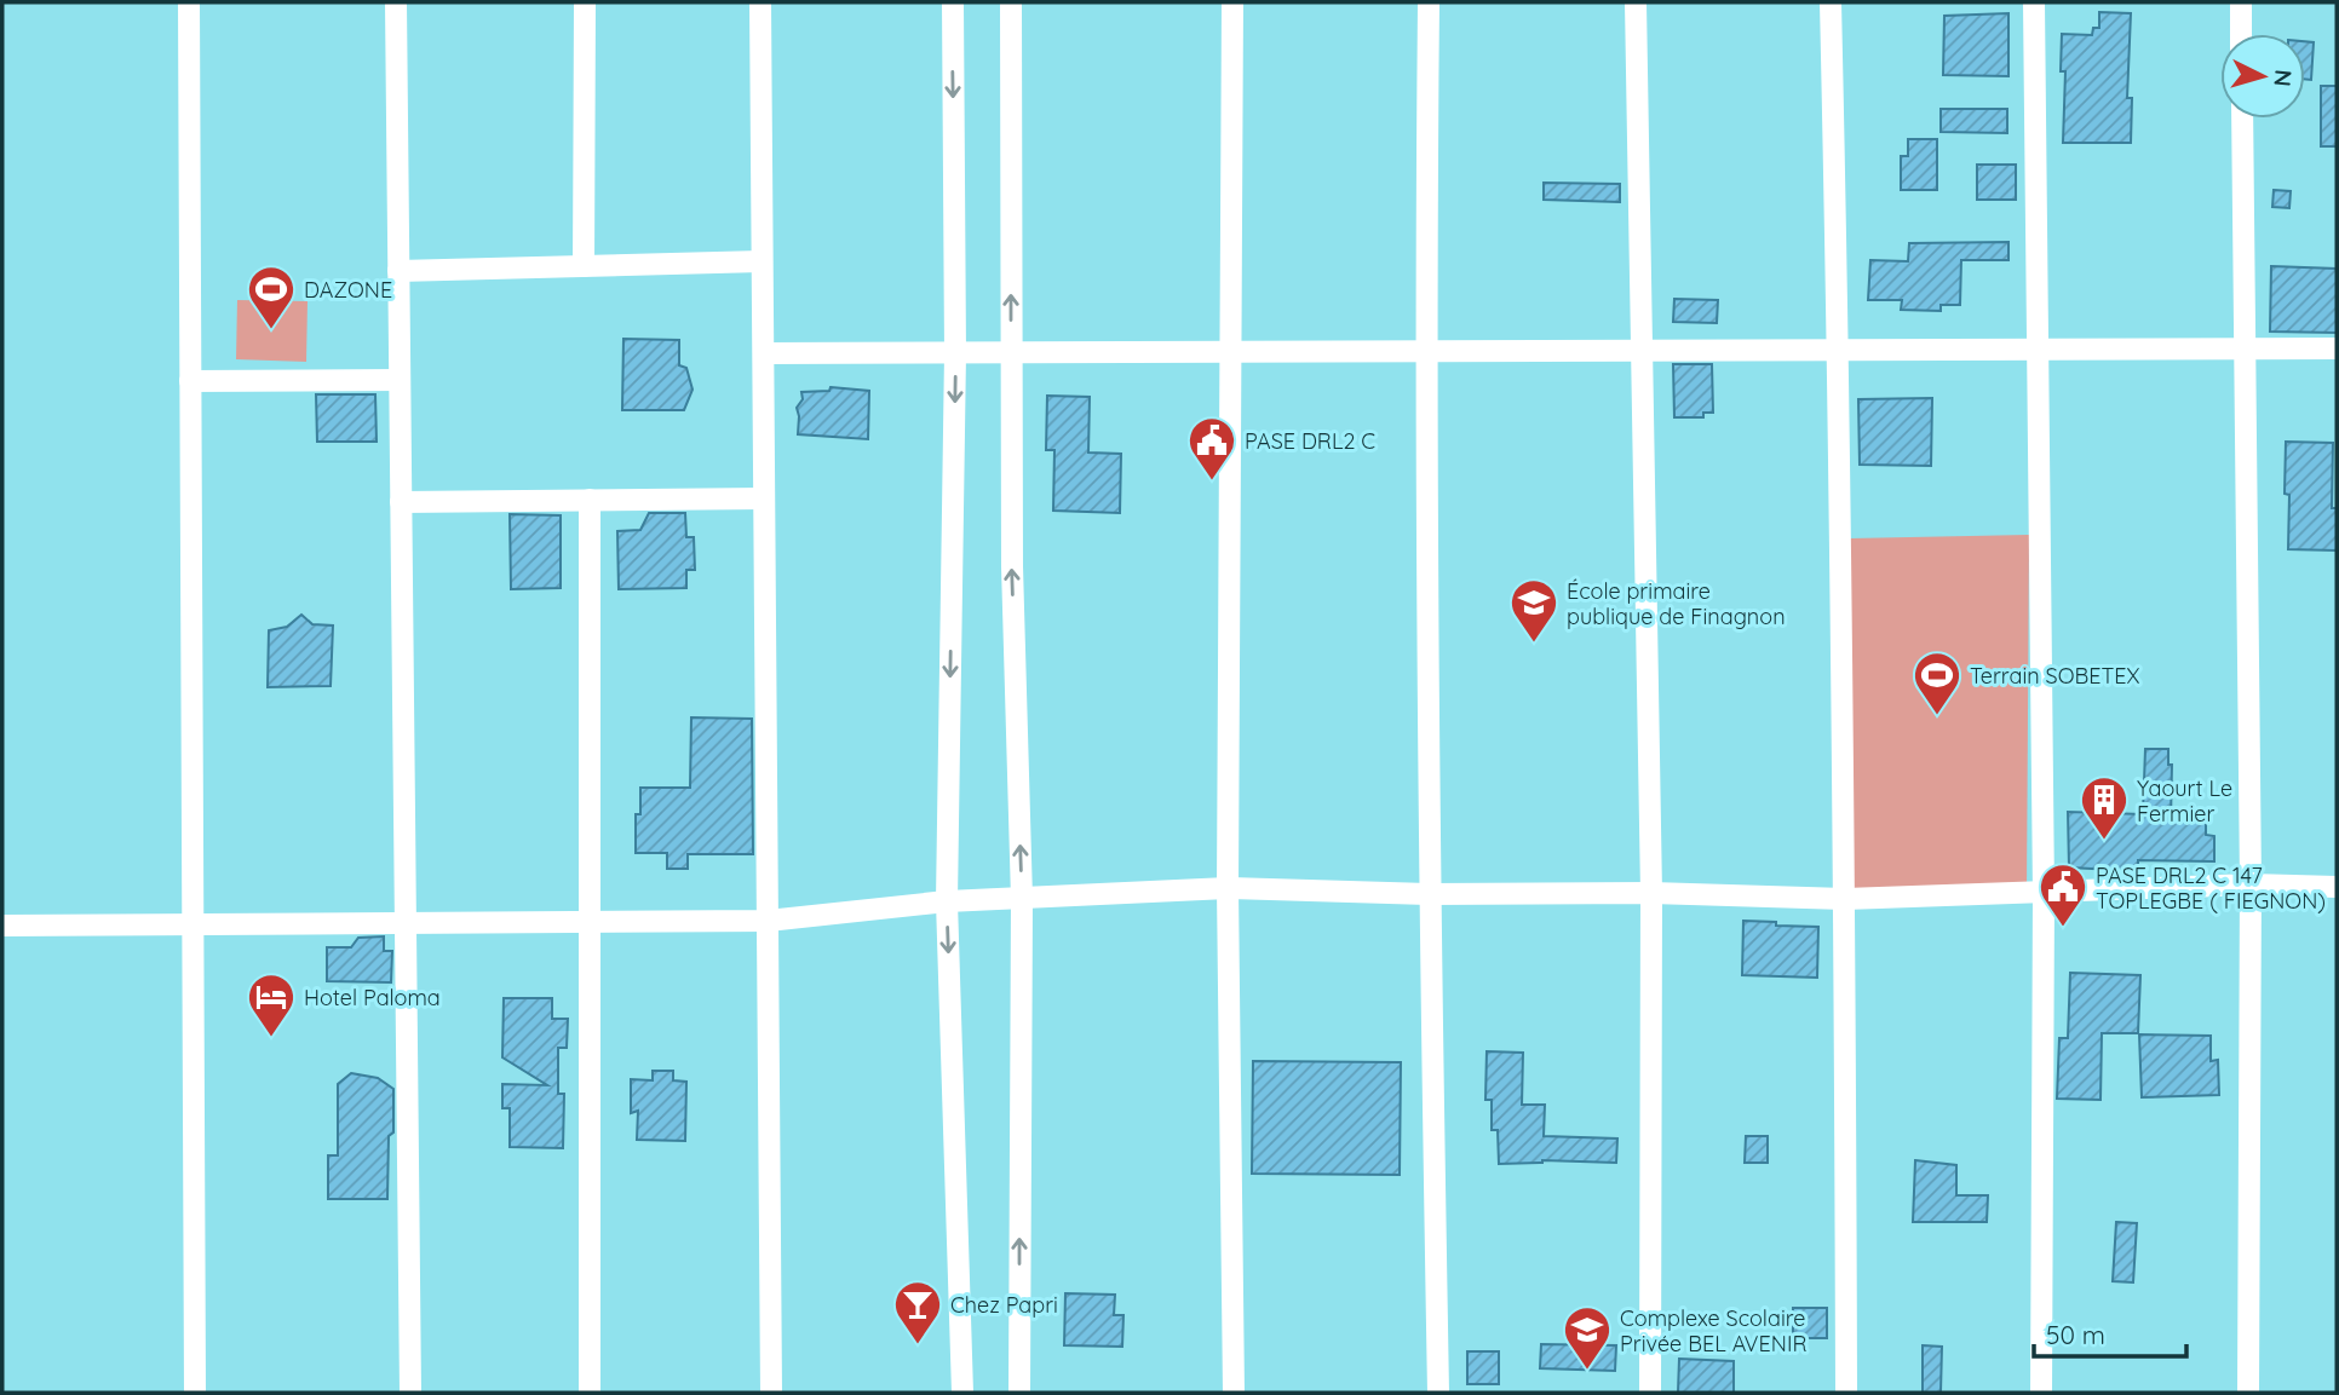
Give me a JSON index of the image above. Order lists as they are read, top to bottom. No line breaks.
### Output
{"places":{"sports":["DAZONE","Terrain SOBETEX"],"public building":["PASE DRL2 C","PASE DRL2 C 147 TOPLEGBE ( FIEGNON)"],"school or university":["École primaire publique de Finagnon","Complexe Scolaire Privée BEL AVENIR"],"building":["Yaourt Le Fermier"],"hotel":["Hotel Paloma"],"bar":["Chez Papri"]},"scale_bar":"50 m","north":"right"}
